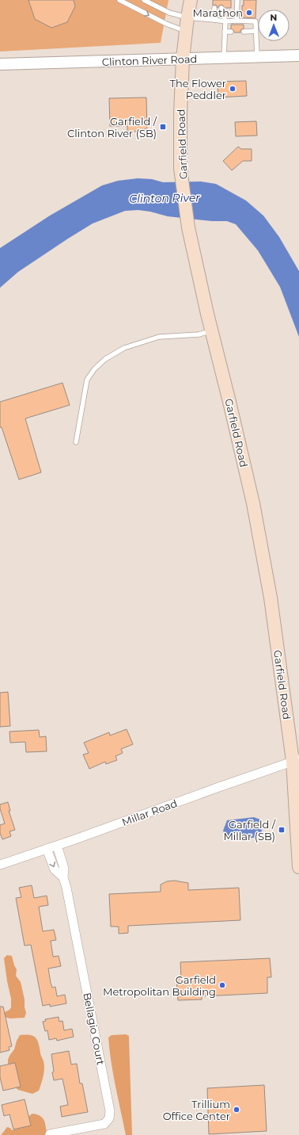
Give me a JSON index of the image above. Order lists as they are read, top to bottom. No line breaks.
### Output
{"streets":{"main road":["Garfield Road"],"street":["Clinton River Road","Millar Road","Bellagio Court"]},"crossings":[["Clinton River Road","Garfield Road"],["Garfield Road","Millar Road"],["Millar Road","Bellagio Court"]],"water":["Clinton River"],"places":{"other":["Marathon","The Flower Peddler","Garfield Metropolitan Building","Trillium Office Center"],"transit":["Garfield / Clinton River (SB)","Garfield / Millar (SB)"]},"north":"top"}
